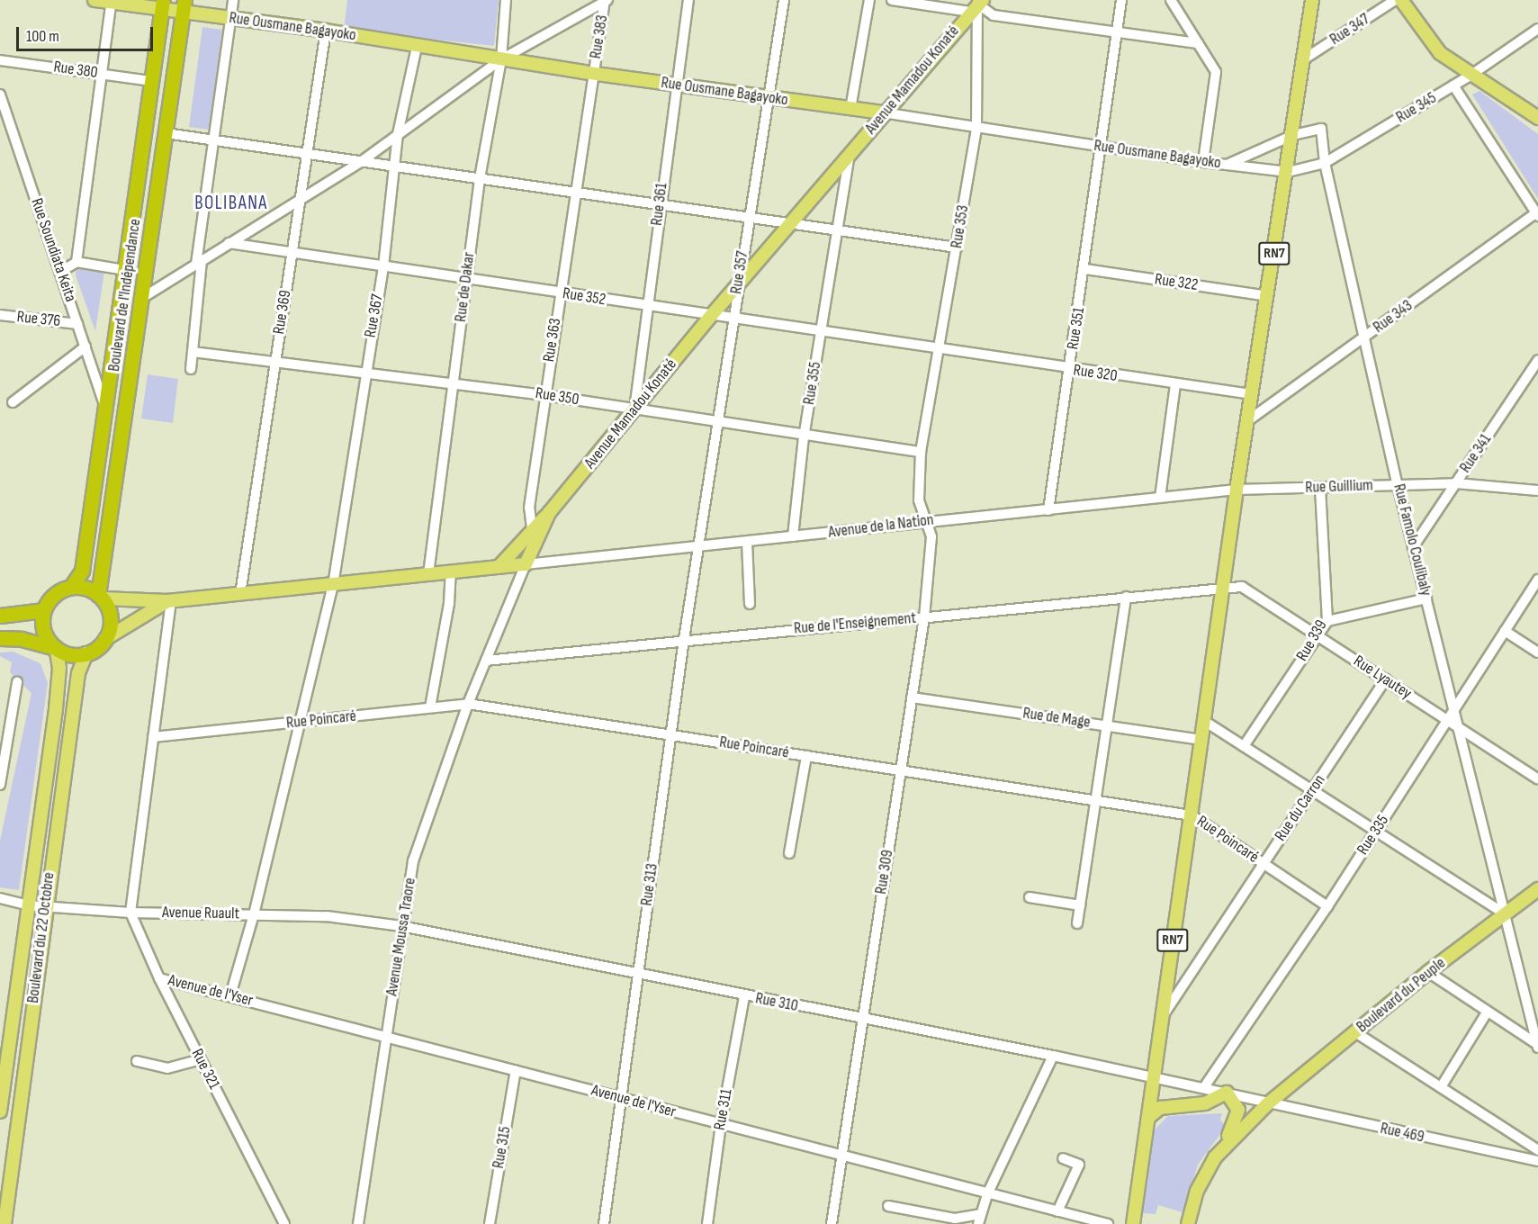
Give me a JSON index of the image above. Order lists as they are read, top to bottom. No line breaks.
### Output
{"streets":{"highway":["Boulevard de l'Indépendance"],"main road":["Rue Ousmane Bagayoko","Avenue Mamadou Konaté","RN7","Boulevard du 22 Octobre","Boulevard du Peuple"],"street":["Rue 347","Rue 383","Rue 380","Rue 345","Rue 361","Rue 353","Rue Soundiata Keita","Rue 357","Rue 322","Rue de Dakar","Rue 352","Rue 369","Rue 367","Rue 343","Rue 376","Rue 351","Rue 363","Rue 320","Rue 355","Rue 350","Rue 341","Rue Guillium","Avenue de la Nation","Rue Famolo Coulibaly","Rue de l'Enseignement","Rue 339","Rue Lyautey","Rue de Mage","Rue Poincaré","Rue du Carron","Rue 335","Rue 309","Rue 313","Avenue Ruault","Avenue Moussa Traore","Avenue de l'Yser","Rue 310","Rue 321","Rue 311","Rue 469","Rue 315"]},"crossings":[["Rue Ousmane Bagayoko","Rue 383"],["Rue Ousmane Bagayoko","Avenue Mamadou Konaté"],["Rue Ousmane Bagayoko","Rue 345"],["Rue Ousmane Bagayoko","Rue 361"],["Rue Ousmane Bagayoko","Rue 353"],["Rue Ousmane Bagayoko","RN7"],["Rue Ousmane Bagayoko","Rue 357"],["Rue Ousmane Bagayoko","Rue de Dakar"],["Rue Ousmane Bagayoko","Boulevard de l'Indépendance"],["Rue Ousmane Bagayoko","Rue 369"],["Rue Ousmane Bagayoko","Rue 367"],["Rue Ousmane Bagayoko","Rue 351"],["Rue Ousmane Bagayoko","Rue 363"],["Rue 347","RN7"],["Rue 383","Rue 363"],["Rue 380","Boulevard de l'Indépendance"],["Avenue Mamadou Konaté","Rue 361"],["Avenue Mamadou Konaté","Rue 353"],["Avenue Mamadou Konaté","Rue 357"],["Avenue Mamadou Konaté","Rue 352"],["Avenue Mamadou Konaté","Rue 363"],["Avenue Mamadou Konaté","Rue 355"],["Avenue Mamadou Konaté","Rue 350"],["Avenue Mamadou Konaté","Avenue de la Nation"],["Avenue Mamadou Konaté","Avenue Moussa Traore"],["Rue 345","RN7"],["Rue 345","Rue Famolo Coulibaly"],["Rue 361","Rue 352"],["Rue 361","Rue 350"],["Rue 353","Rue 352"],["Rue 353","Rue 320"],["Rue 353","Rue 350"],["Rue 353","Avenue de la Nation"],["Rue 353","Rue 309"],["Rue Soundiata Keita","Boulevard de l'Indépendance"],["Rue Soundiata Keita","Rue 376"],["RN7","Rue 322"],["RN7","Rue 343"],["RN7","Rue 320"],["RN7","Rue Guillium"],["RN7","Avenue de la Nation"],["RN7","Rue Famolo Coulibaly"],["RN7","Rue de l'Enseignement"],["RN7","Rue Lyautey"],["RN7","Rue de Mage"],["RN7","Rue Poincaré"],["RN7","Rue du Carron"],["RN7","Rue 310"],["Rue 357","Rue 352"],["Rue 357","Rue 350"],["Rue 357","Avenue de la Nation"],["Rue 357","Rue 313"],["Rue 322","Rue 351"],["Rue de Dakar","Rue 352"],["Rue de Dakar","Rue 350"],["Boulevard de l'Indépendance","Boulevard du 22 Octobre"],["Rue 352","Rue 369"],["Rue 352","Rue 367"],["Rue 352","Rue 363"],["Rue 352","Rue 320"],["Rue 352","Rue 355"],["Rue 369","Rue 350"],["Rue 367","Rue 350"],["Rue 367","Rue Poincaré"],["Rue 367","Avenue Ruault"],["Rue 367","Avenue de l'Yser"],["Rue 343","Rue Famolo Coulibaly"],["Rue 351","Rue 320"],["Rue 351","Avenue de la Nation"],["Rue 363","Rue 350"],["Rue 355","Rue 350"],["Rue 355","Avenue de la Nation"],["Rue 341","Rue Guillium"],["Rue 341","Rue Famolo Coulibaly"],["Rue Guillium","Avenue de la Nation"],["Rue Guillium","Rue Famolo Coulibaly"],["Rue Guillium","Rue 339"],["Avenue de la Nation","Rue 309"],["Avenue de la Nation","Rue 313"],["Avenue de la Nation","Avenue Moussa Traore"],["Rue Famolo Coulibaly","Rue Lyautey"],["Rue Famolo Coulibaly","Rue 335"],["Rue Famolo Coulibaly","Boulevard du Peuple"],["Rue de l'Enseignement","Rue Lyautey"],["Rue de l'Enseignement","Rue 309"],["Rue de l'Enseignement","Rue 313"],["Rue de l'Enseignement","Avenue Moussa Traore"],["Rue 339","Rue Lyautey"],["Rue Lyautey","Rue du Carron"],["Rue Lyautey","Rue 335"],["Rue de Mage","Rue 309"],["Rue Poincaré","Rue du Carron"],["Rue Poincaré","Rue 335"],["Rue Poincaré","Rue 309"],["Rue Poincaré","Rue 313"],["Rue Poincaré","Avenue Moussa Traore"],["Rue 335","Rue 310"],["Rue 335","Rue 469"],["Rue 309","Avenue de l'Yser"],["Rue 309","Rue 310"],["Rue 313","Avenue de l'Yser"],["Rue 313","Rue 310"],["Avenue Ruault","Avenue Moussa Traore"],["Avenue Ruault","Boulevard du 22 Octobre"],["Avenue Ruault","Rue 310"],["Avenue Ruault","Rue 321"],["Avenue Moussa Traore","Avenue de l'Yser"],["Avenue Moussa Traore","Rue 310"],["Avenue de l'Yser","Rue 321"],["Avenue de l'Yser","Rue 311"],["Avenue de l'Yser","Rue 315"],["Boulevard du Peuple","Rue 469"],["Rue 310","Rue 311"],["Rue 310","Rue 469"]],"districts":["BOLIBANA"],"scale_bar":"100 m"}
